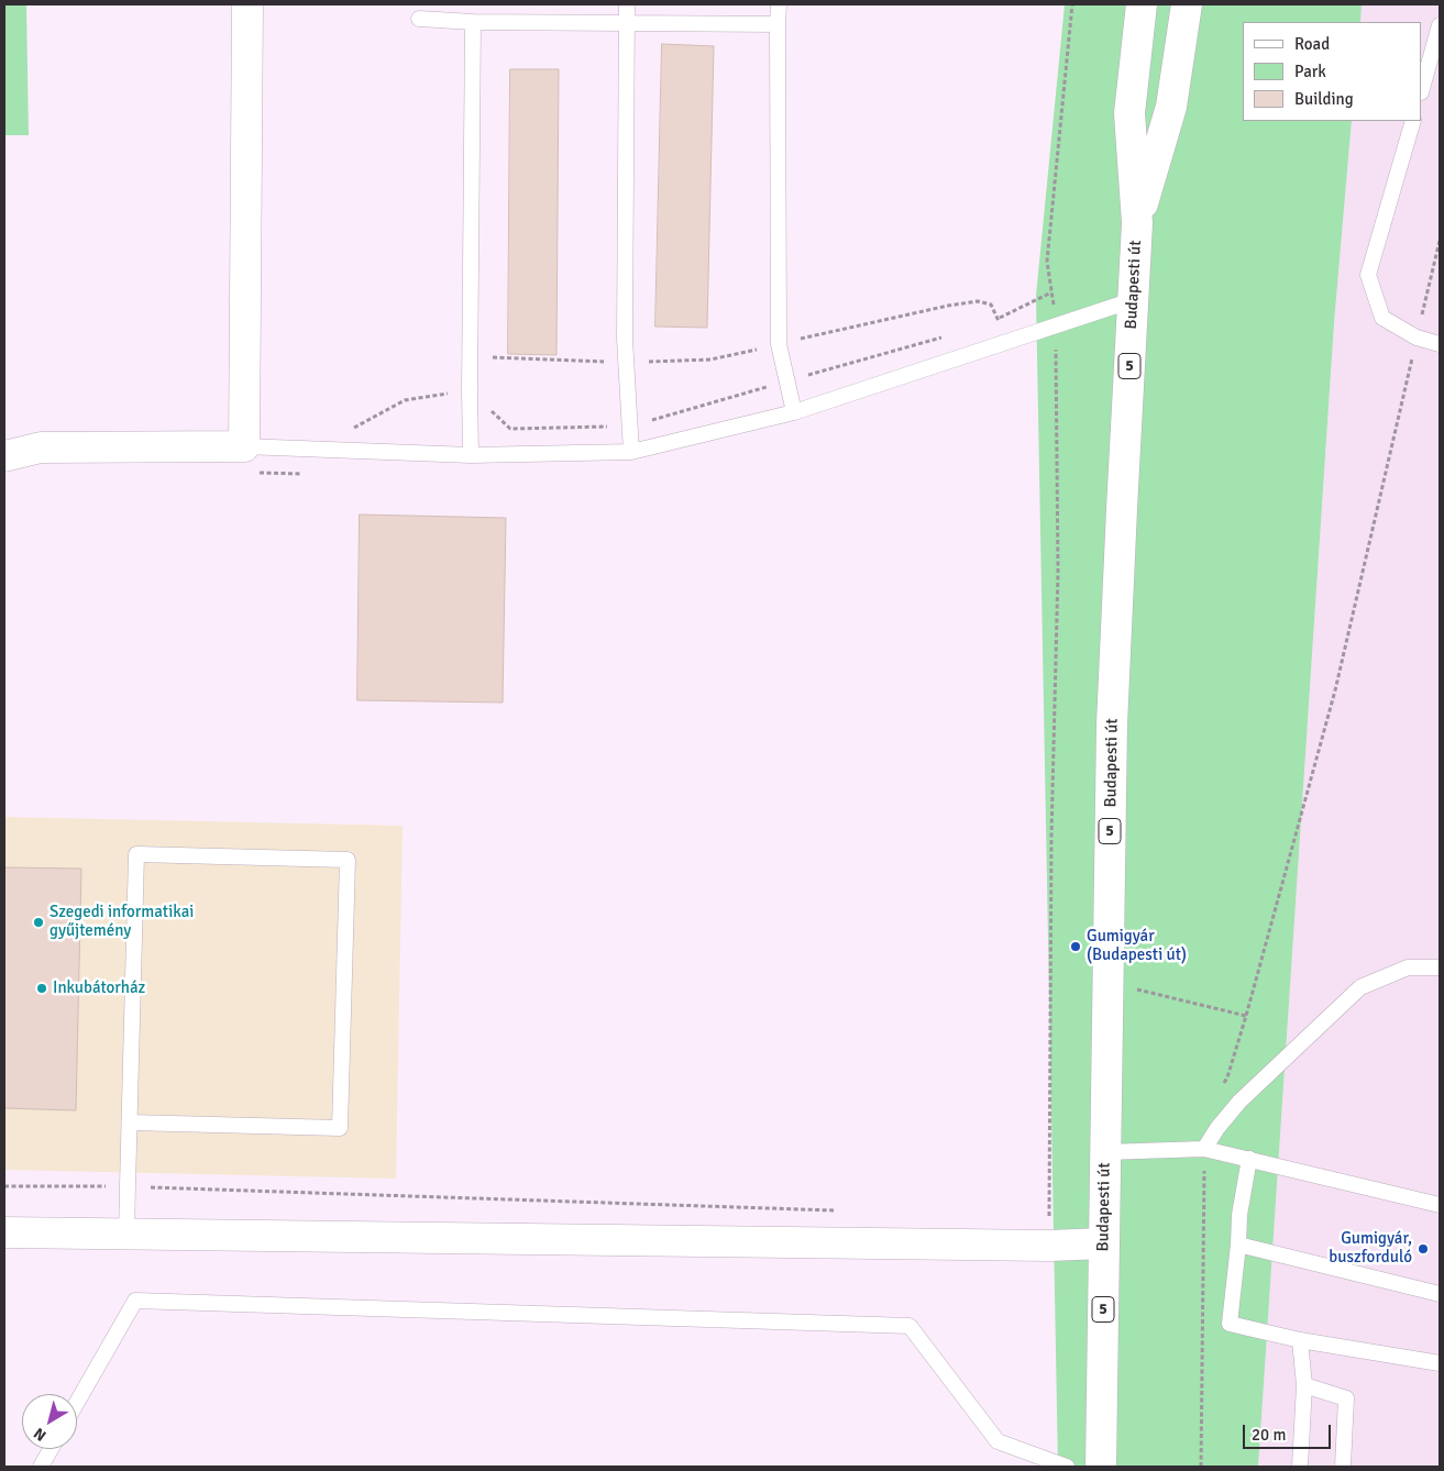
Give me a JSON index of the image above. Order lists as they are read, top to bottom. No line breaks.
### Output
{"streets":{"street":["Budapesti út","5"]},"places":["Szegedi informatikai gyűjtemény","Gumigyár (Budapesti út)","Inkubátorház","Gumigyár, buszforduló"],"legend":["Road","Park","Building"],"scale_bar":"20 m","north":"bottom left"}
